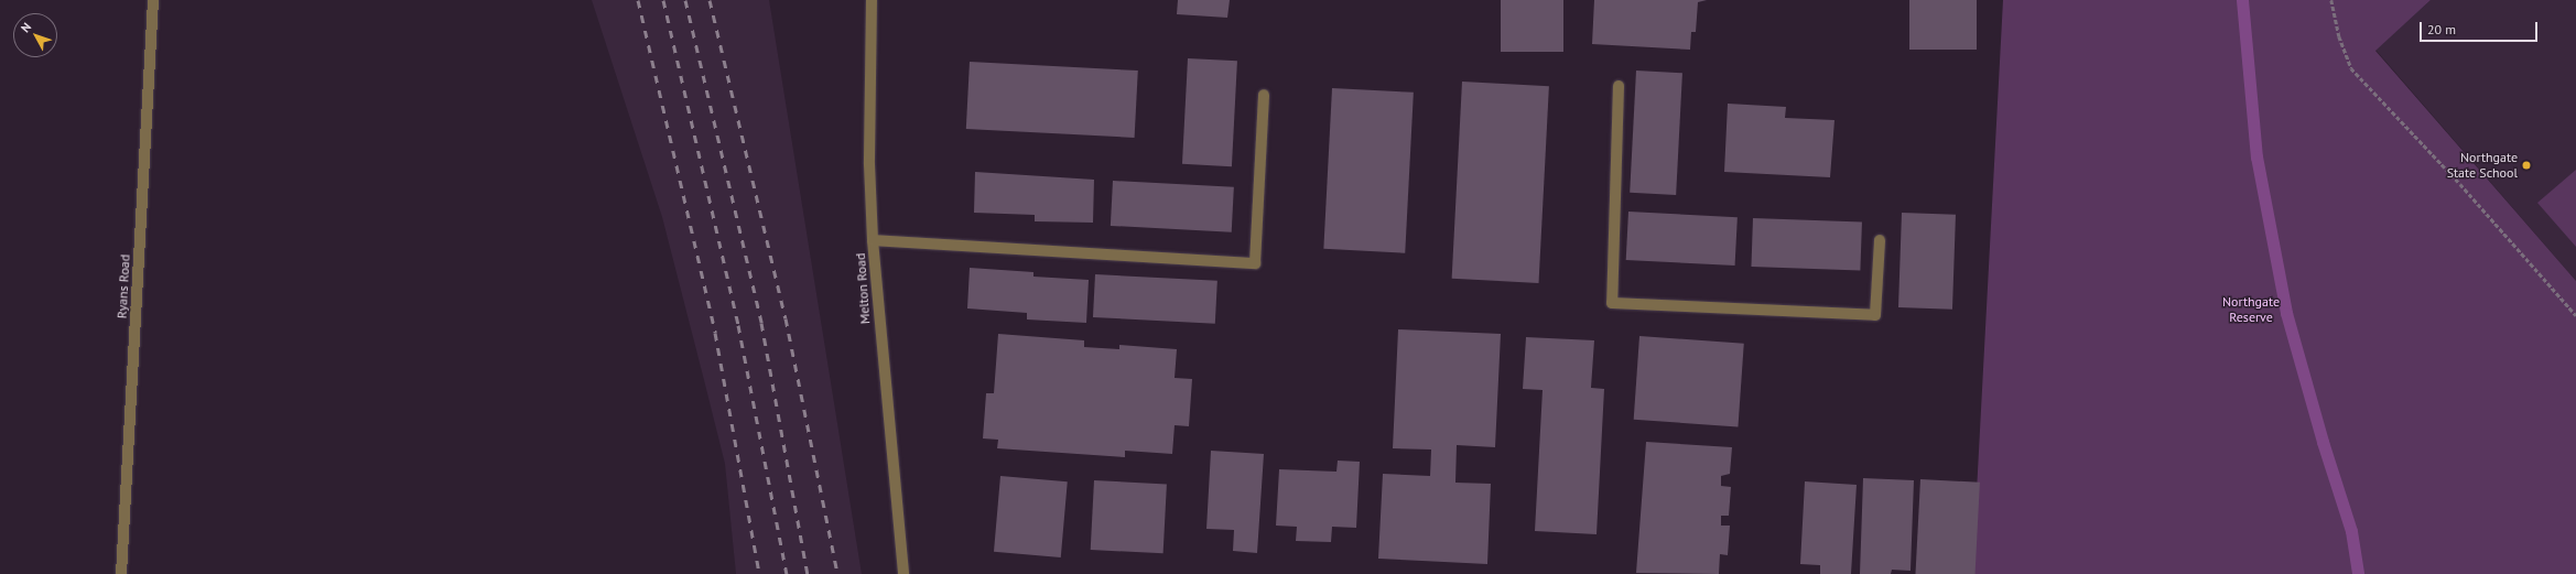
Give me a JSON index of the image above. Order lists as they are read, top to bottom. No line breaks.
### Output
{"streets":{"street":["Ryans Road","Melton Road"]},"parks":["Northgate Reserve"],"places":["Northgate State School"],"scale_bar":"20 m","north":"top left"}
